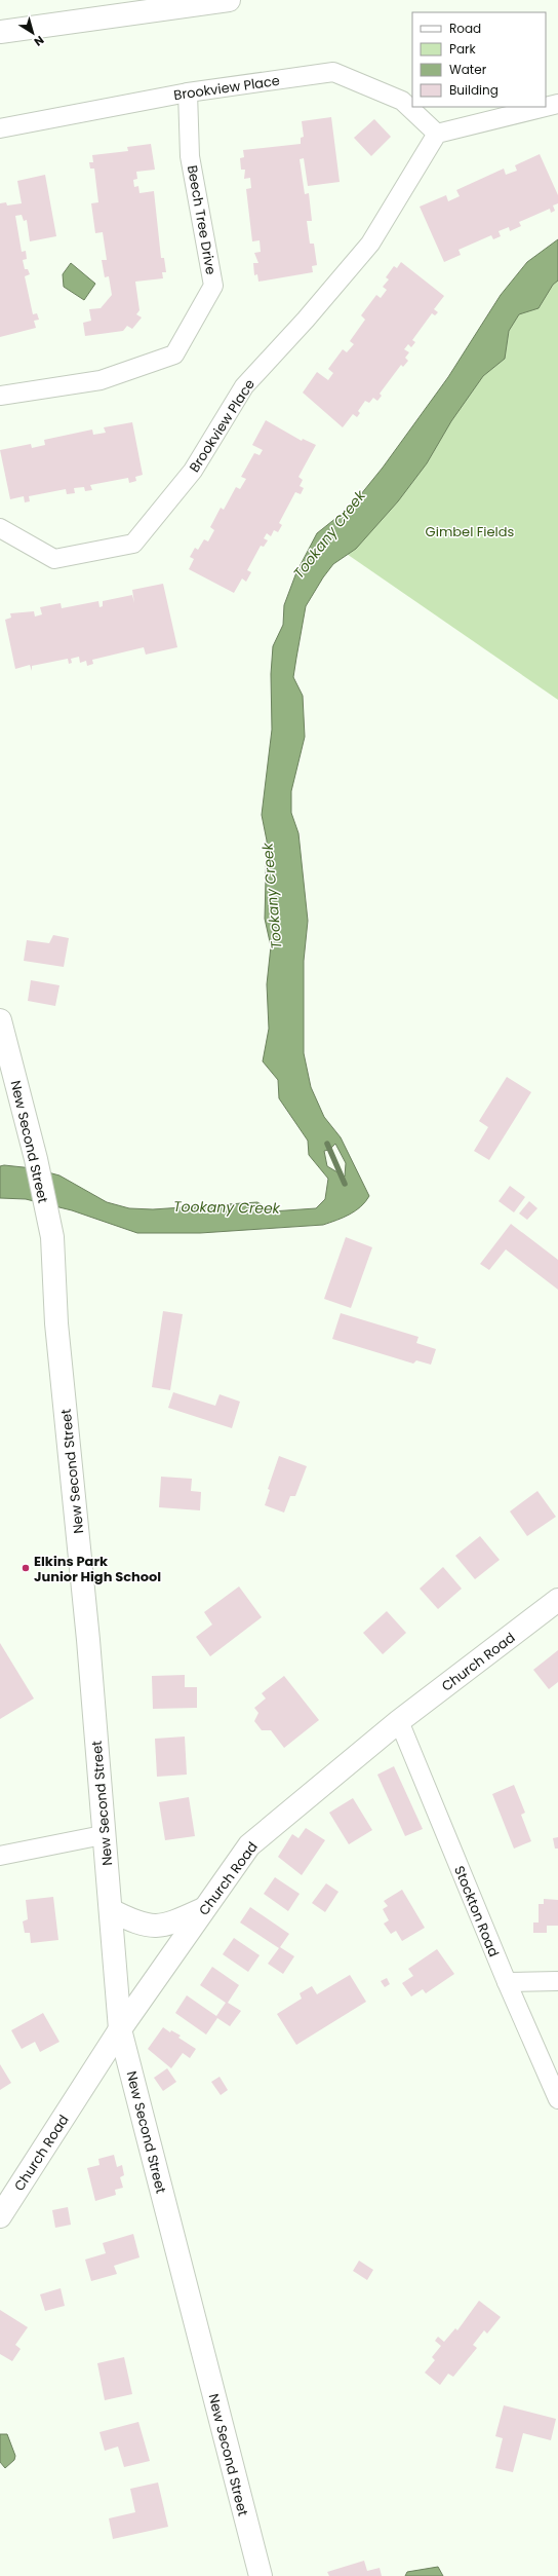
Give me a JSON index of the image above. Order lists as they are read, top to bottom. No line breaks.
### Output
{"streets":{"street":["Brookview Place","Beech Tree Drive","New Second Street","Church Road","Stockton Road"]},"crossings":[["Brookview Place","Beech Tree Drive"],["New Second Street","Church Road"],["Church Road","Stockton Road"]],"water":["Tookany Creek"],"parks":["Gimbel Fields"],"places":["Elkins Park Junior High School"],"legend":["Road","Park","Water","Building"],"north":"bottom right"}
